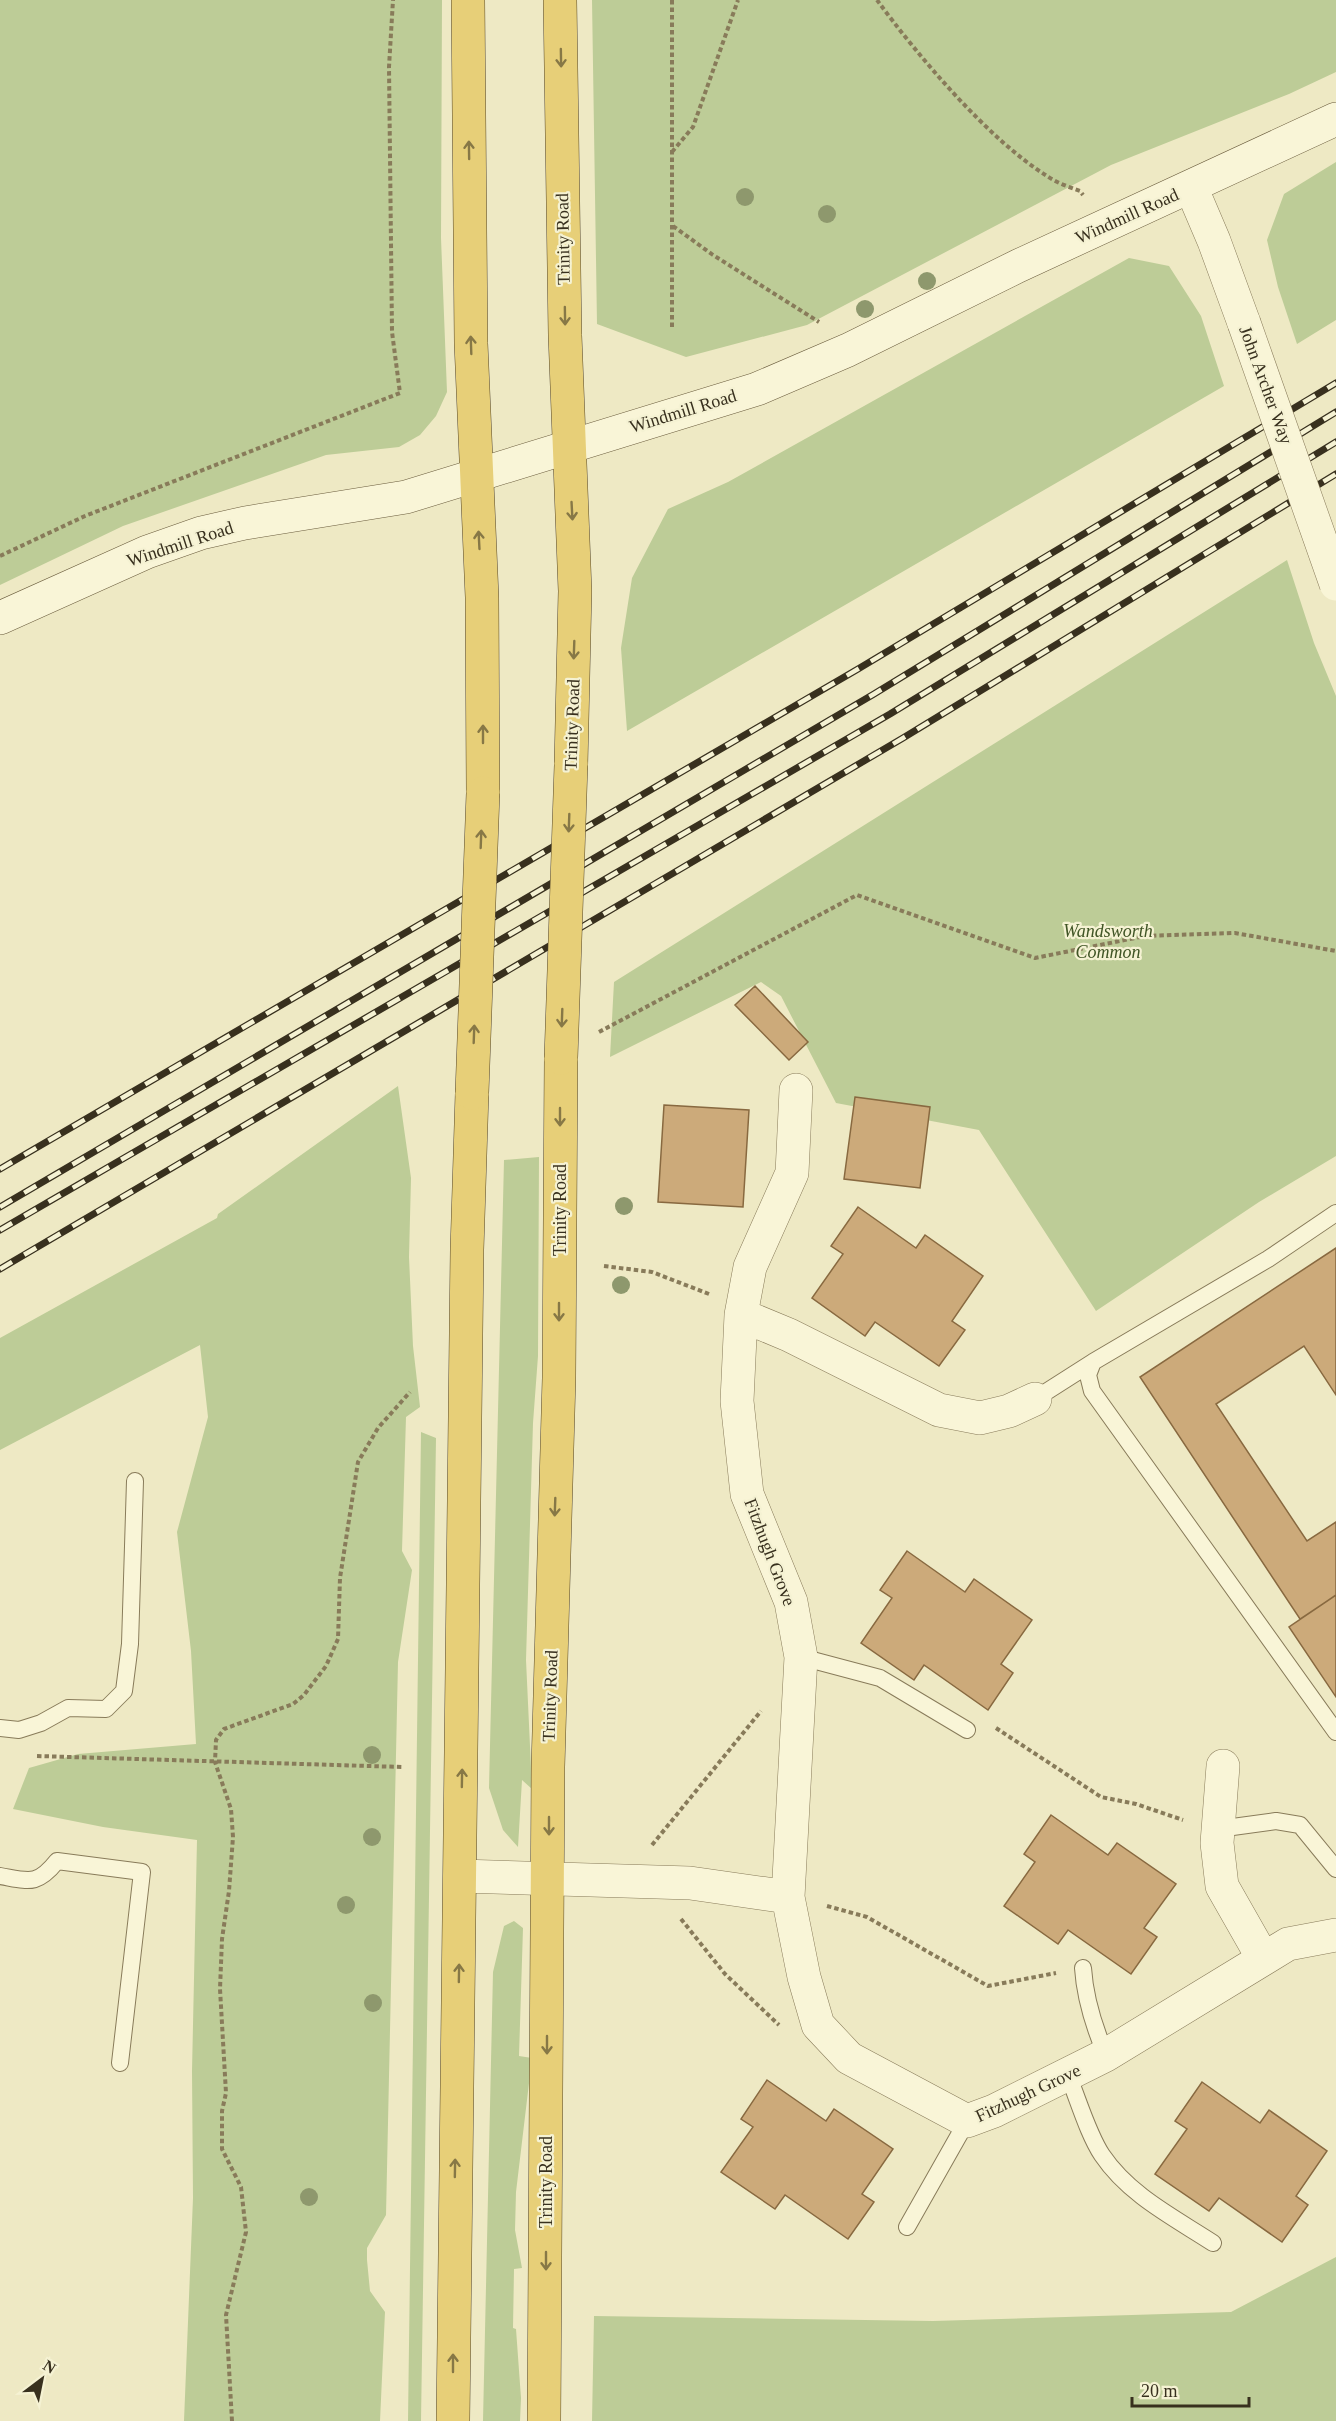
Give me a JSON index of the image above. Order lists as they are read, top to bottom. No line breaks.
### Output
{"streets":{"highway":["Trinity Road"],"street":["Windmill Road","John Archer Way","Fitzhugh Grove"]},"crossings":[["Windmill Road","Trinity Road"],["Windmill Road","John Archer Way"]],"parks":["Wandsworth Common"],"scale_bar":"20 m","north":"top right"}
